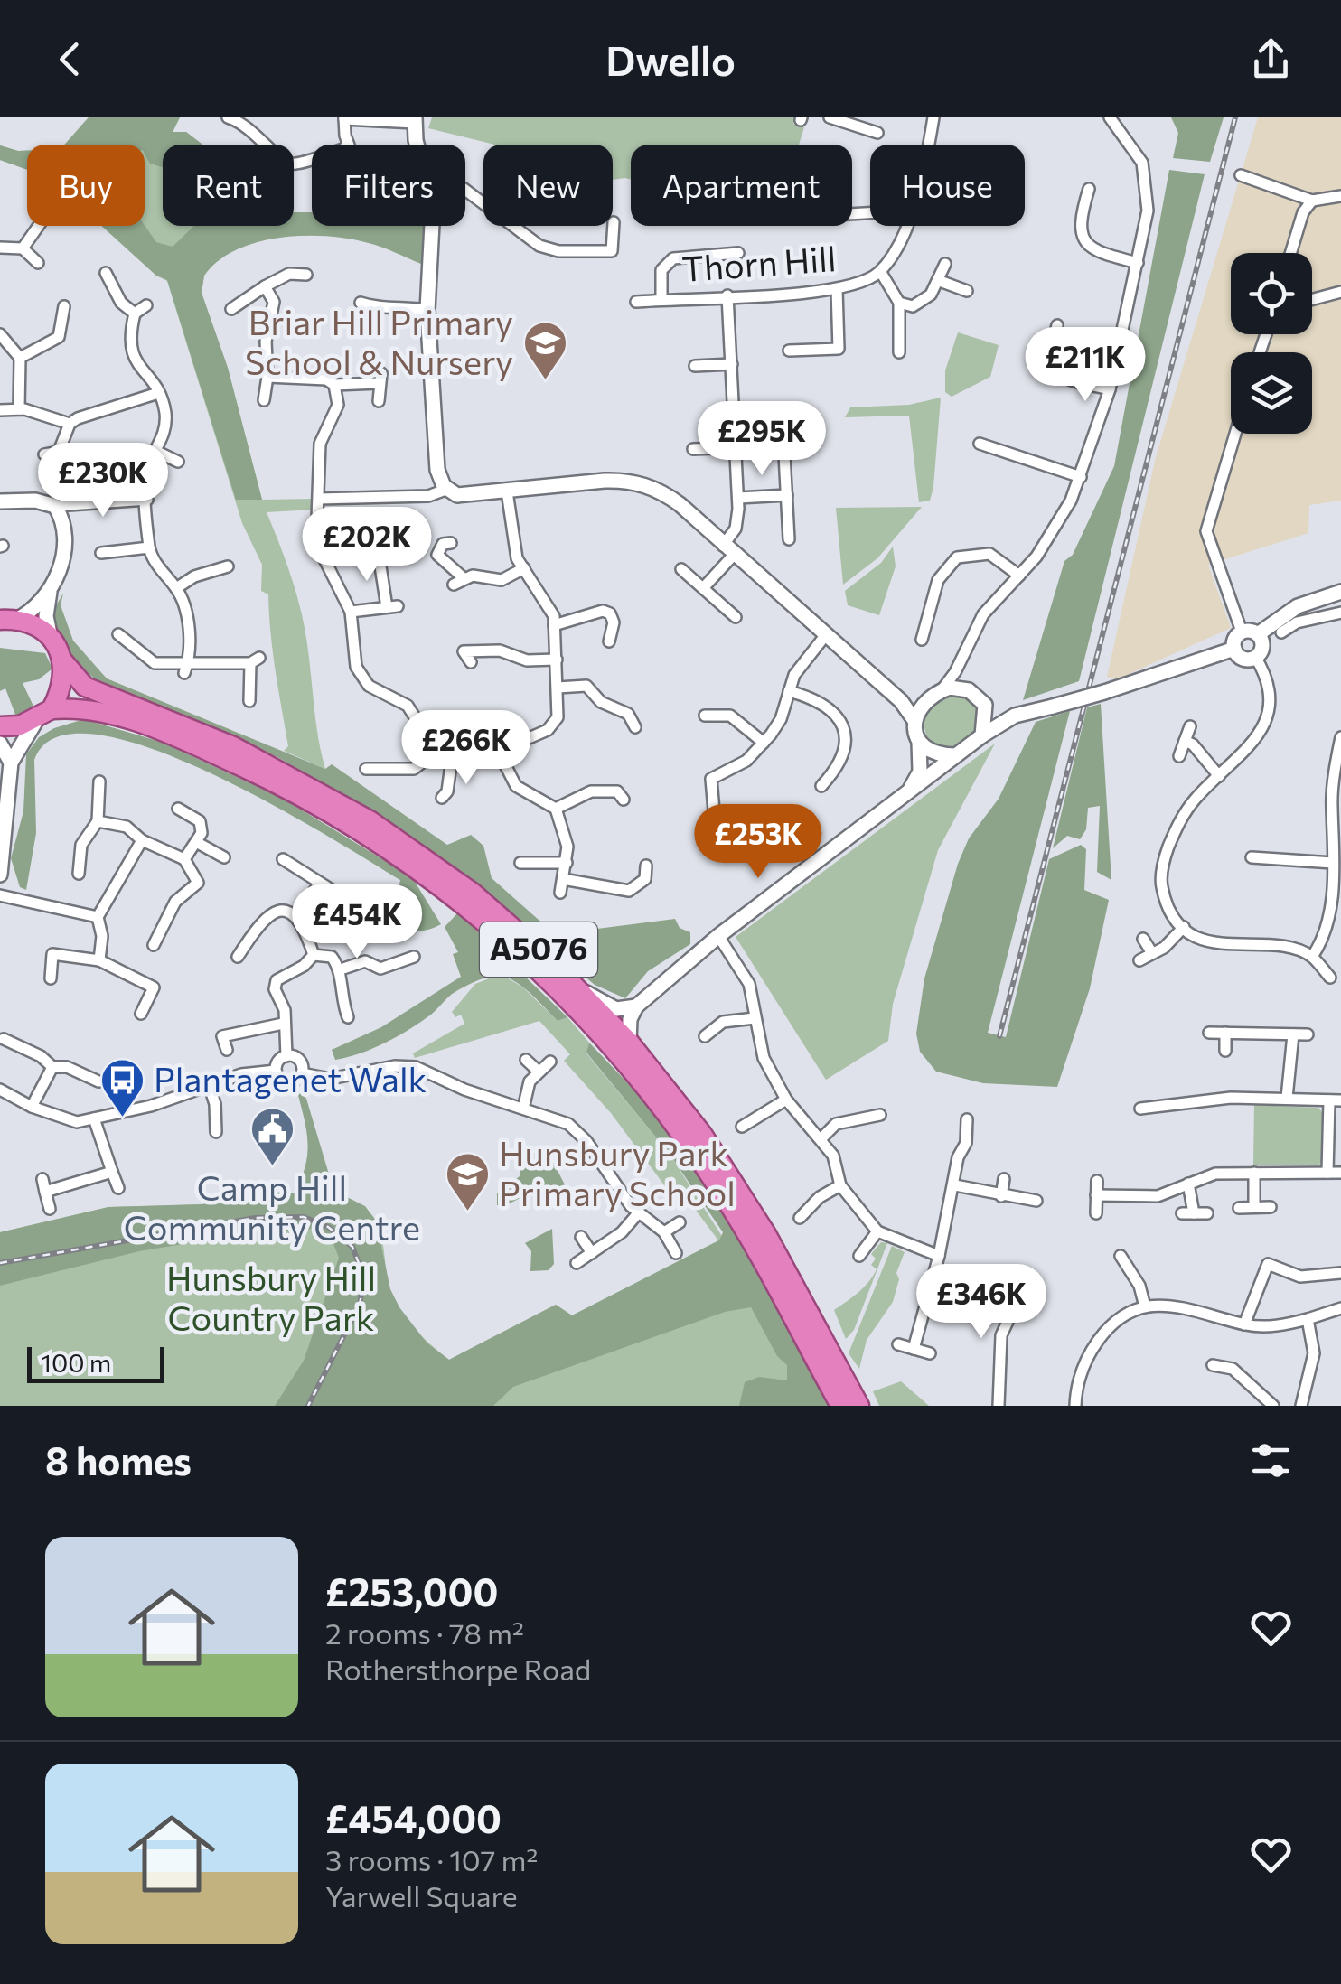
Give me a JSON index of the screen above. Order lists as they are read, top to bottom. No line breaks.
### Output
{"streets":{"highway":["A5076"],"street":["Thorn Hill"]},"parks":["Hunsbury Hill Country Park"],"places":{"school or university":["Briar Hill Primary School & Nursery","Hunsbury Park Primary School"],"bus stop":["Plantagenet Walk"],"public building":["Camp Hill Community Centre"]},"scale_bar":"100 m","page":{"header":"Dwello","chip":["Buy","Rent","Filters","New","Apartment","House"],"price":["£211K","£295K","£230K","£202K","£266K","£253K","£454K","£346K"],"scale":"100 m","heading":"8 homes","list":[{"name":"£253,000","note":"2 rooms · 78 m² · Rothersthorpe Road"},{"name":"£454,000","note":"3 rooms · 107 m² · Yarwell Square"}]}}
